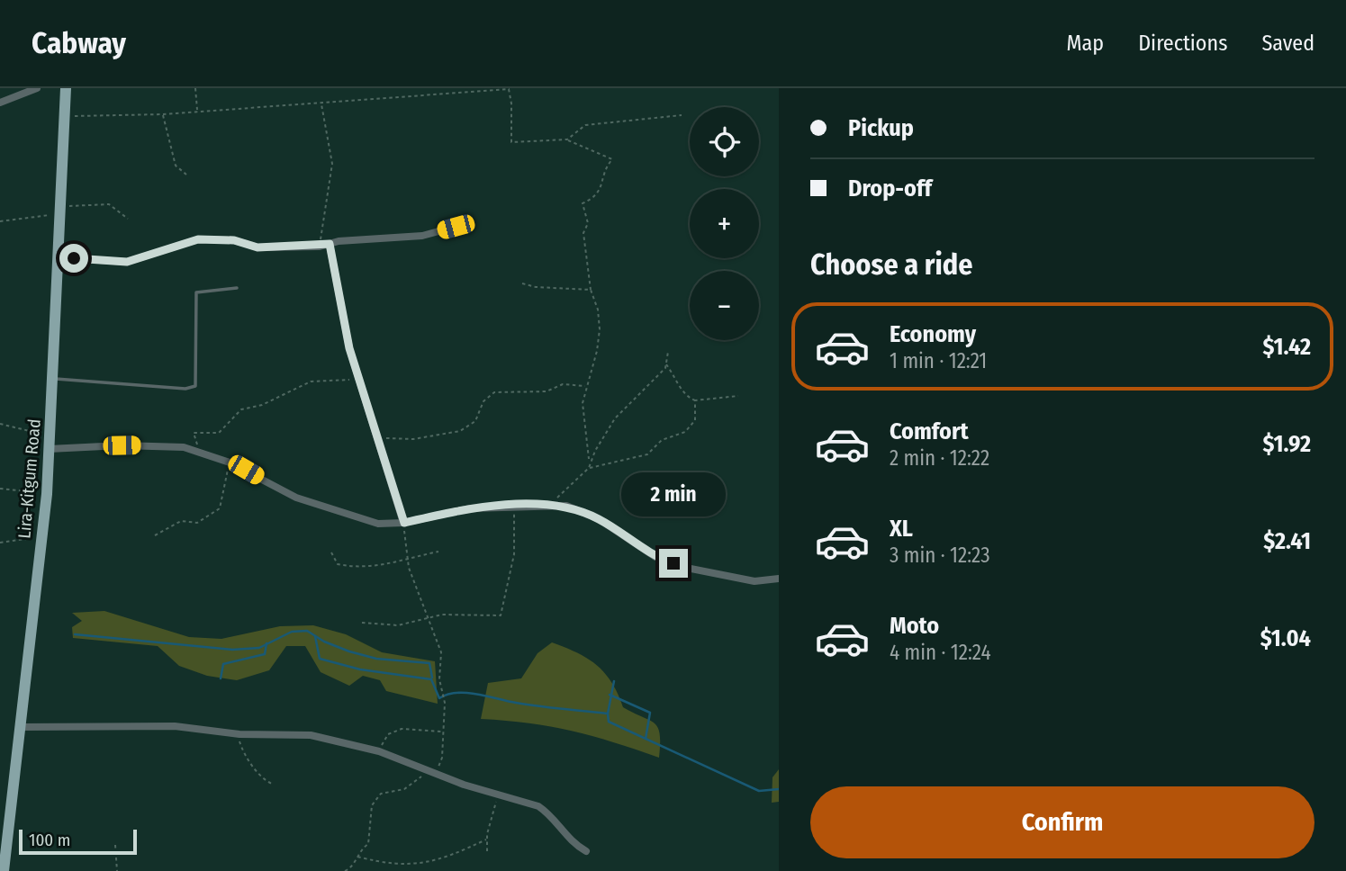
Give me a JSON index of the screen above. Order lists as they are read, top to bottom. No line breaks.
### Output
{"streets":{"main road":["Lira-Kitgum Road"]},"scale_bar":"100 m","page":{"header":"Cabway","nav":["Map","Directions","Saved"],"banner":["Pickup","Drop-off"],"map_buttons":["+","−"],"heading":"Choose a ride","list":[{"name":"Economy","note":"1 min · 12:21","value":"$1.42"},{"name":"Comfort","note":"2 min · 12:22","value":"$1.92"},{"name":"XL","note":"3 min · 12:23","value":"$2.41"},{"name":"Moto","note":"4 min · 12:24","value":"$1.04"}],"bubble":"2 min","buttons":"Confirm","scale":"100 m"}}
